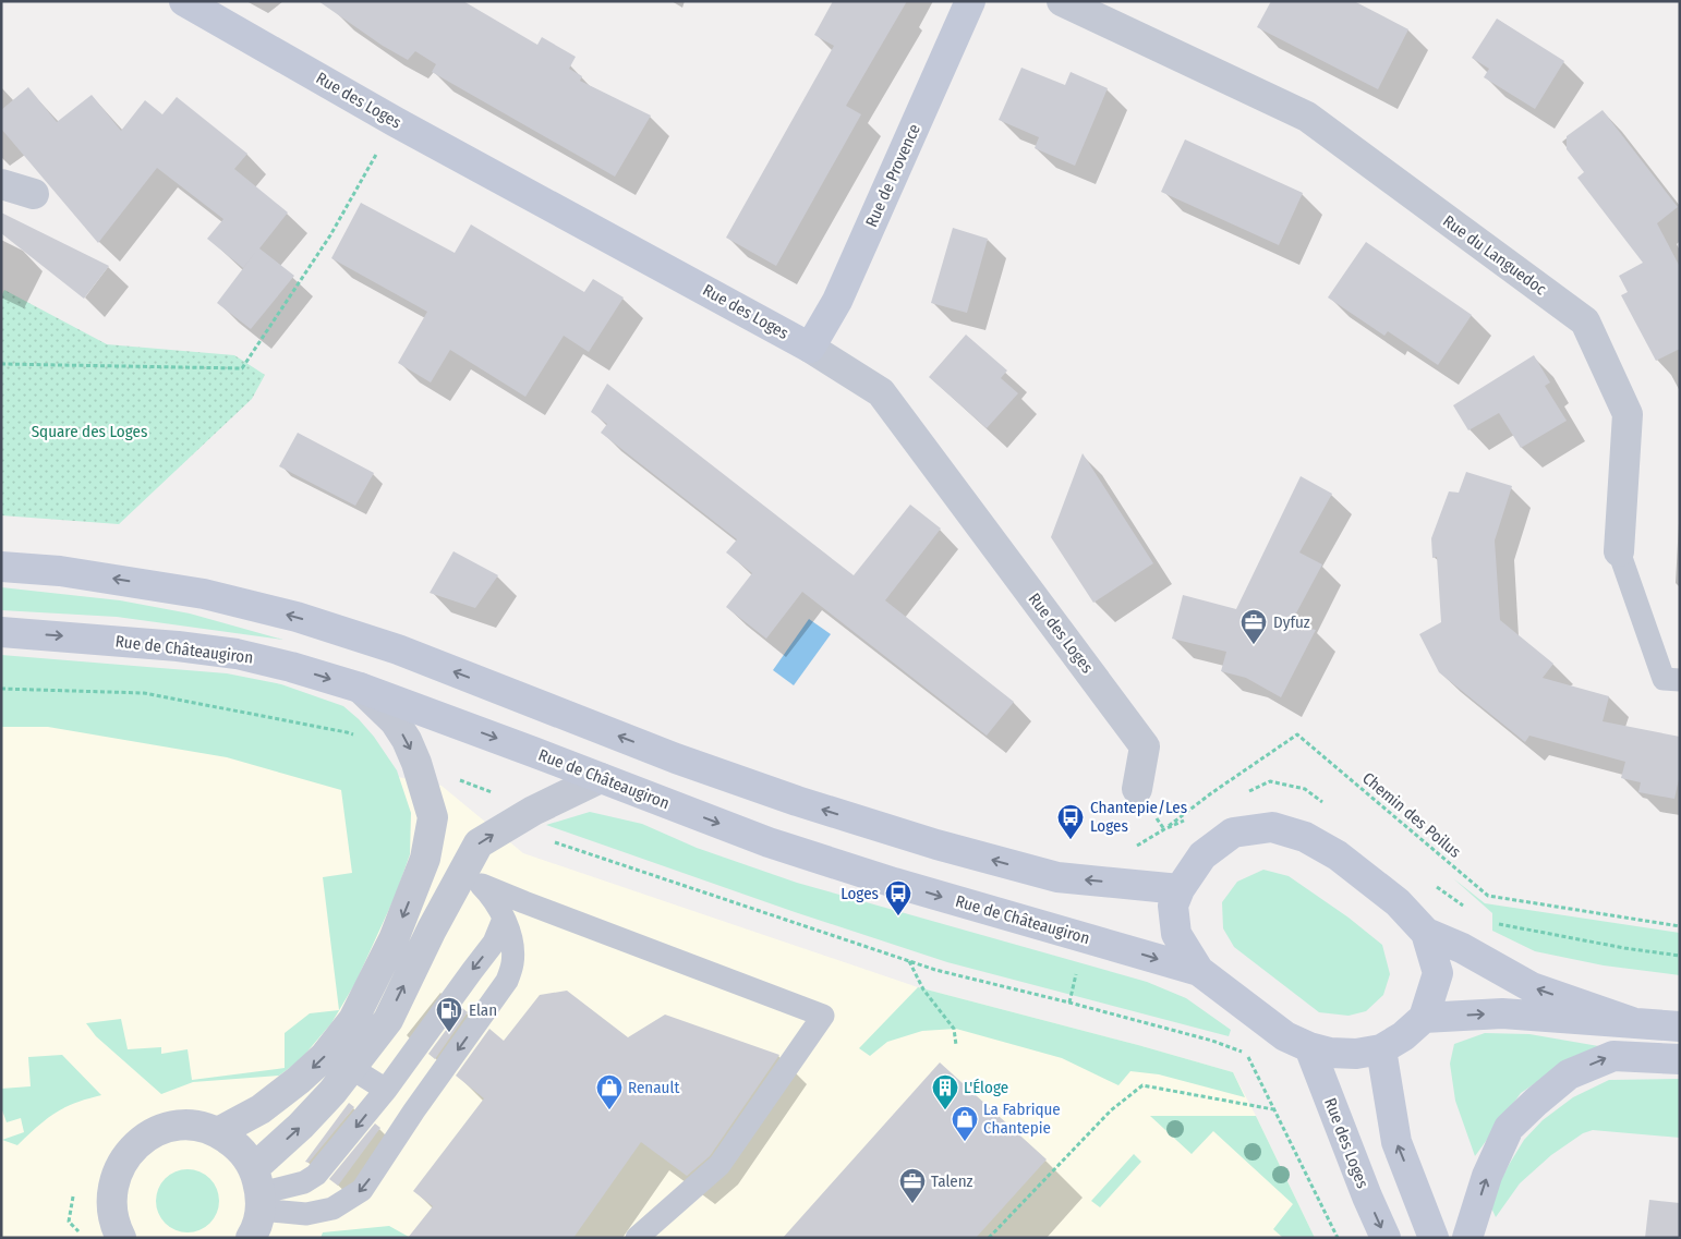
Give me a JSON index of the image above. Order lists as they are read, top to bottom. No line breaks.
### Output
{"streets":{"main road":["Rue des Loges","Rue de Provence","Rue de Châteaugiron"],"street":["Rue du Languedoc"],"path":["Chemin des Poilus"]},"crossings":[["Rue des Loges","Rue de Provence"]],"parks":["Square des Loges"],"places":{"office":["Dyfuz","Talenz"],"bus stop":["Chantepie/Les Loges","Loges"],"fuel station":["Elan"],"shop":["Renault","La Fabrique Chantepie"],"building":["L'Éloge"]}}
